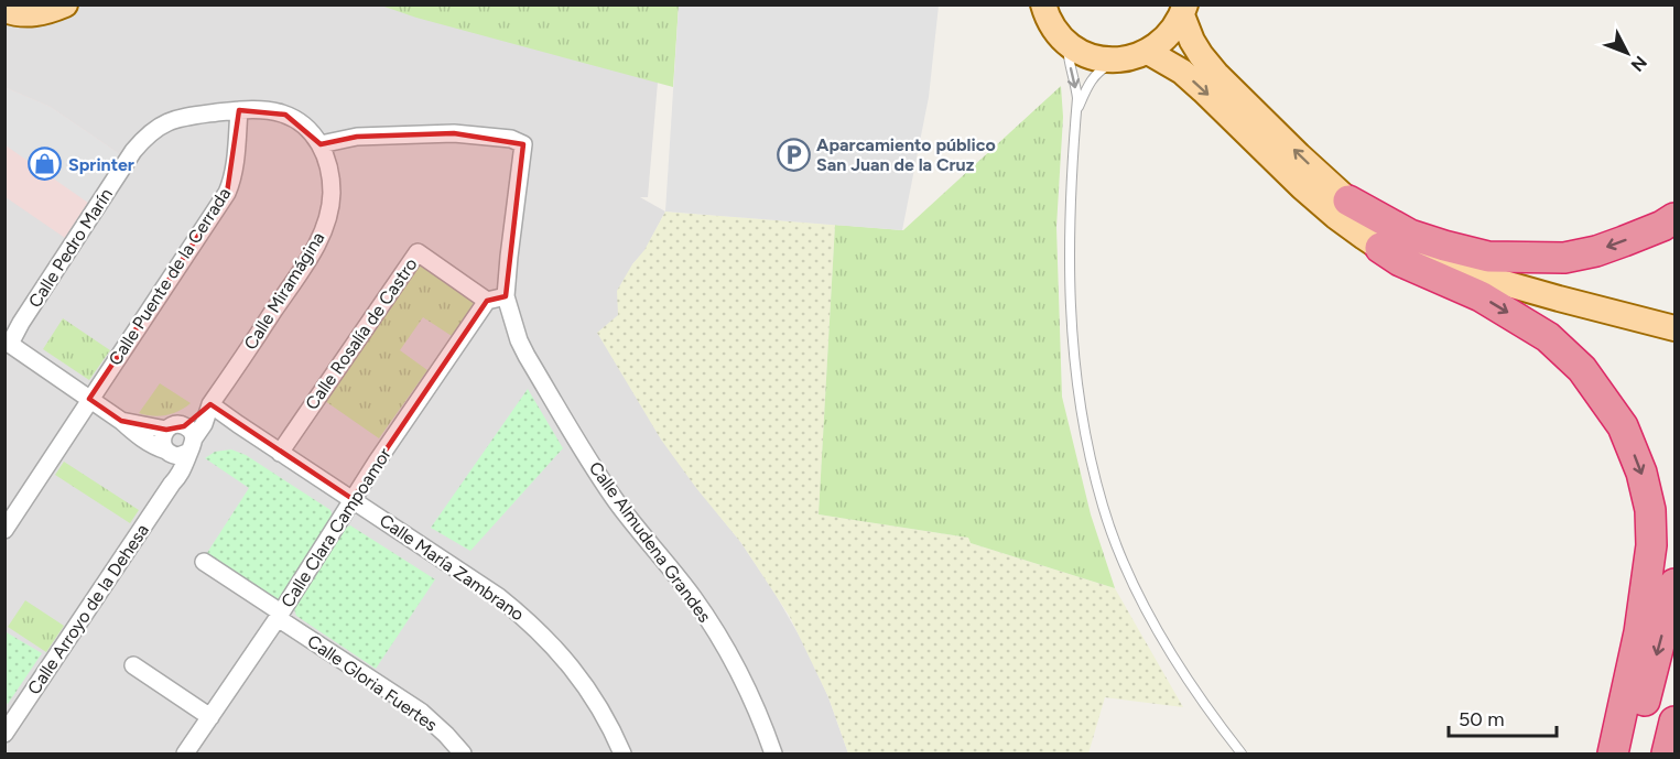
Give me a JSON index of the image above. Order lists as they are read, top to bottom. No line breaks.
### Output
{"streets":{"street":["Calle Pedro Marín","Calle Puente de la Cerrada","Calle Miramágina","Calle Rosalía de Castro","Calle Clara Campoamor","Calle Almudena Grandes","Calle María Zambrano","Calle Arroyo de la Dehesa","Calle Gloria Fuertes"]},"crossings":[["Calle Pedro Marín","Calle Puente de la Cerrada"],["Calle Miramágina","Calle Almudena Grandes"],["Calle Miramágina","Calle María Zambrano"],["Calle Miramágina","Calle Arroyo de la Dehesa"],["Calle Rosalía de Castro","Calle Clara Campoamor"],["Calle Rosalía de Castro","Calle María Zambrano"],["Calle Clara Campoamor","Calle María Zambrano"],["Calle Clara Campoamor","Calle Gloria Fuertes"]],"places":{"parking":["Aparcamiento público San Juan de la Cruz"],"shop":["Sprinter"]},"scale_bar":"50 m","north":"bottom right"}
